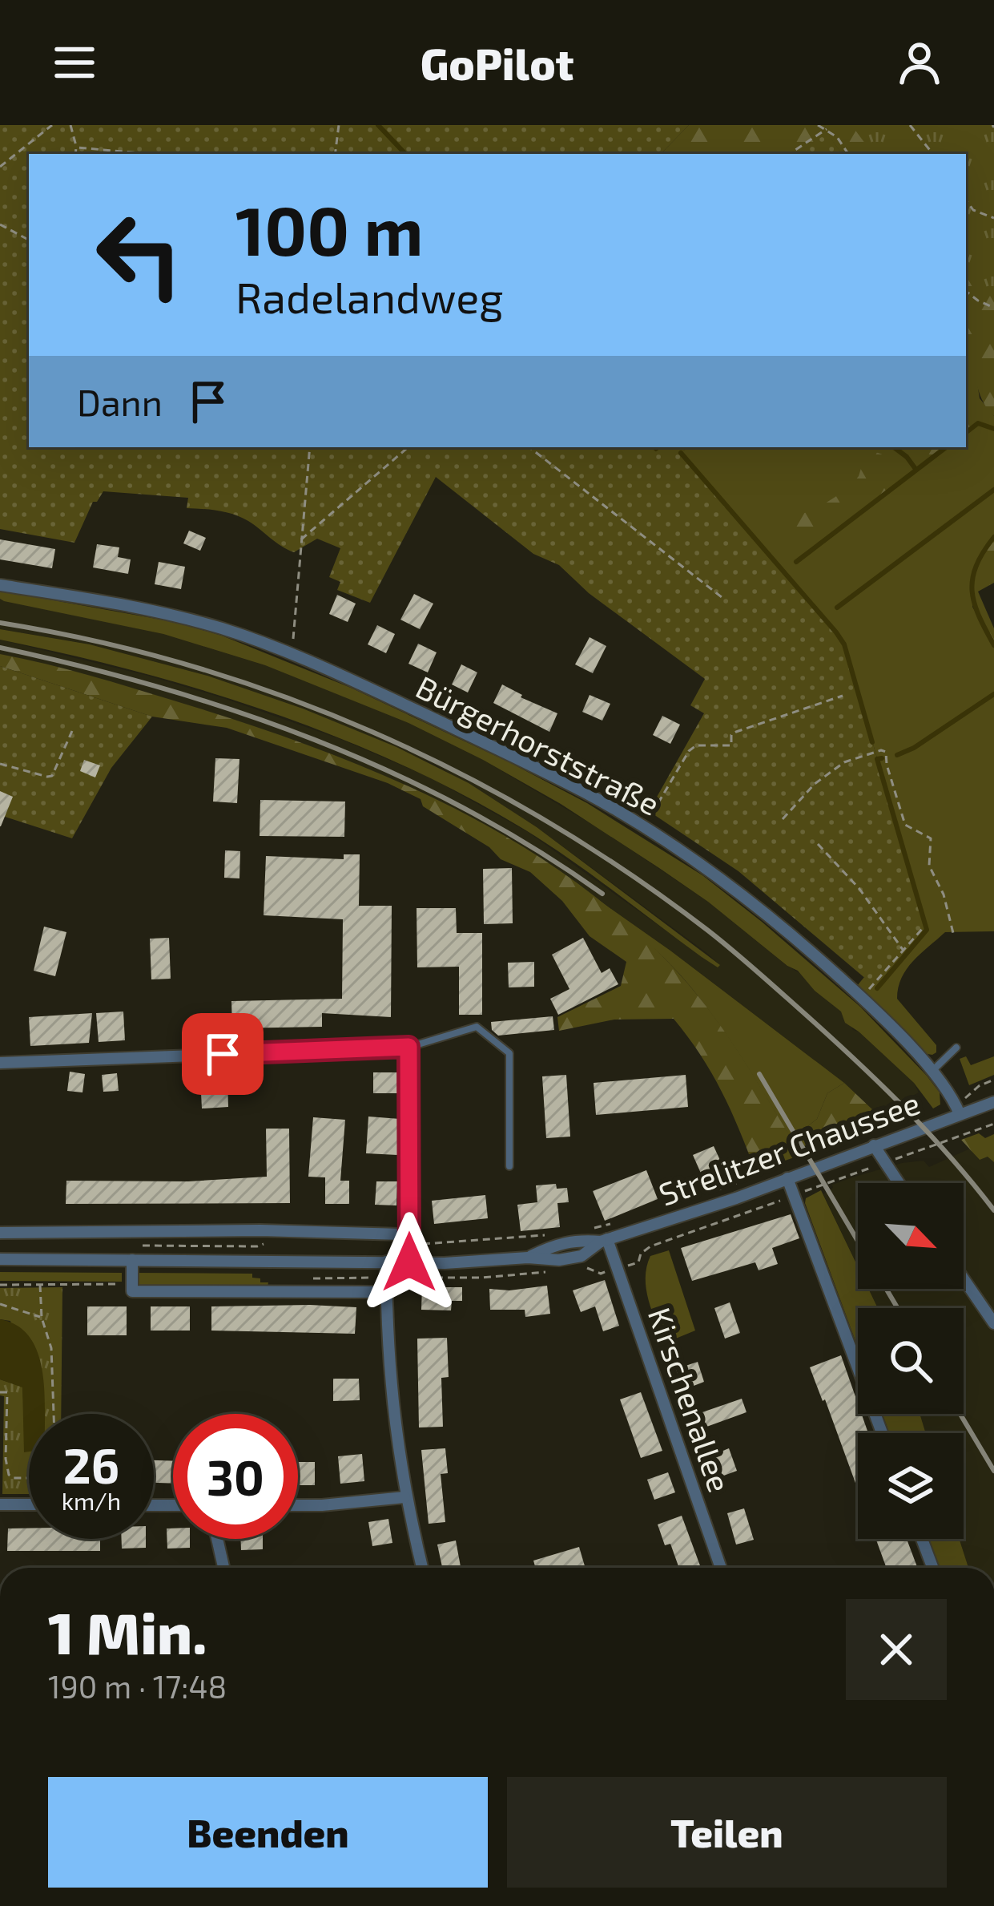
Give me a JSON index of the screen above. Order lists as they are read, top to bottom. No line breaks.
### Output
{"streets":{"street":["Bürgerhorststraße","Strelitzer Chaussee","Kirschenallee"]},"crossings":[["Bürgerhorststraße","Strelitzer Chaussee"],["Strelitzer Chaussee","Kirschenallee"]],"north":"bottom right","page":{"header":"GoPilot","turn":["100 m","Radelandweg"],"then":"Dann","speed":"26 km/h","limit":"30","heading":["1 Min.","190 m · 17:48"],"buttons":["Beenden","Teilen"]}}
